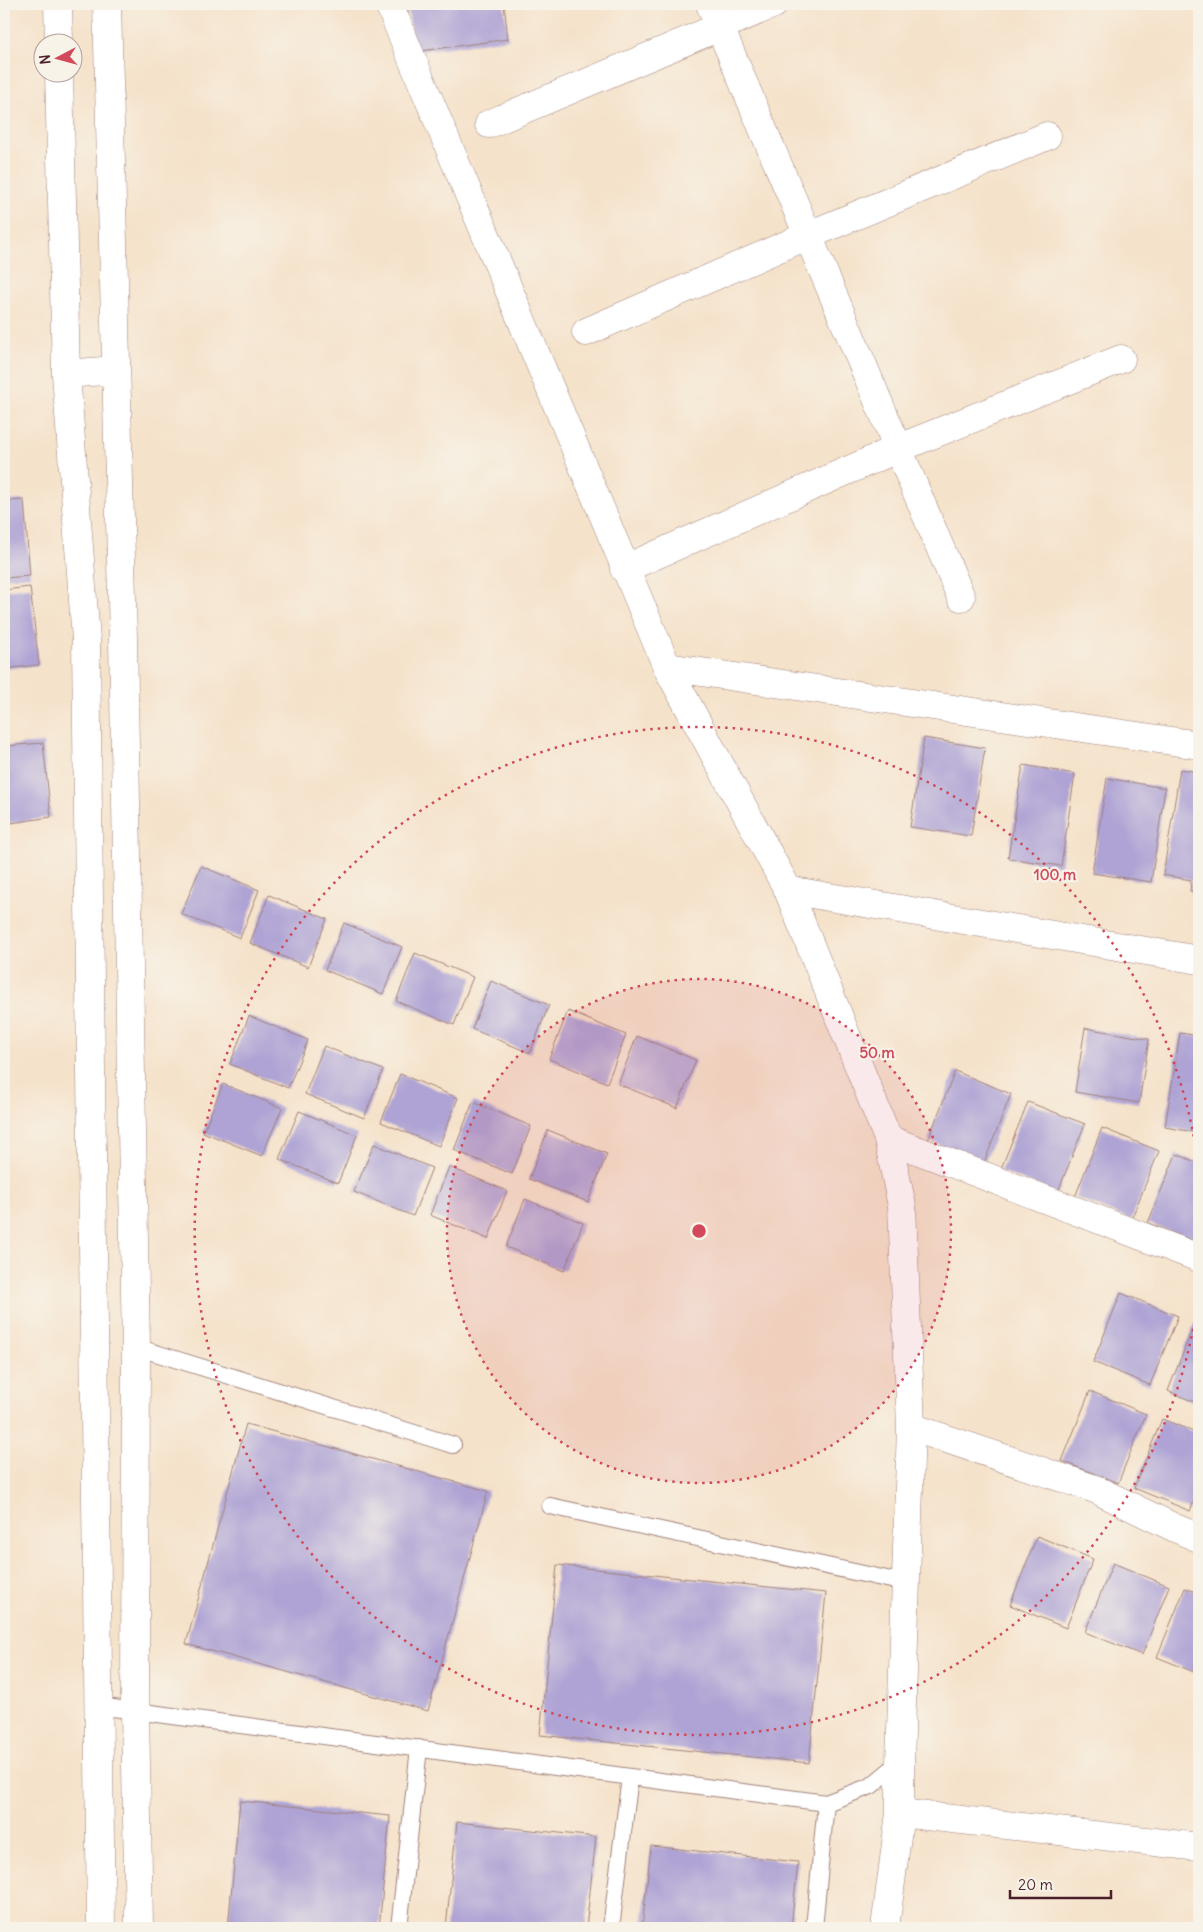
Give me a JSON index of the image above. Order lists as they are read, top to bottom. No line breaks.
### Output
{"scale_bar":"20 m","north":"left","rings":["100 m","50 m"]}
